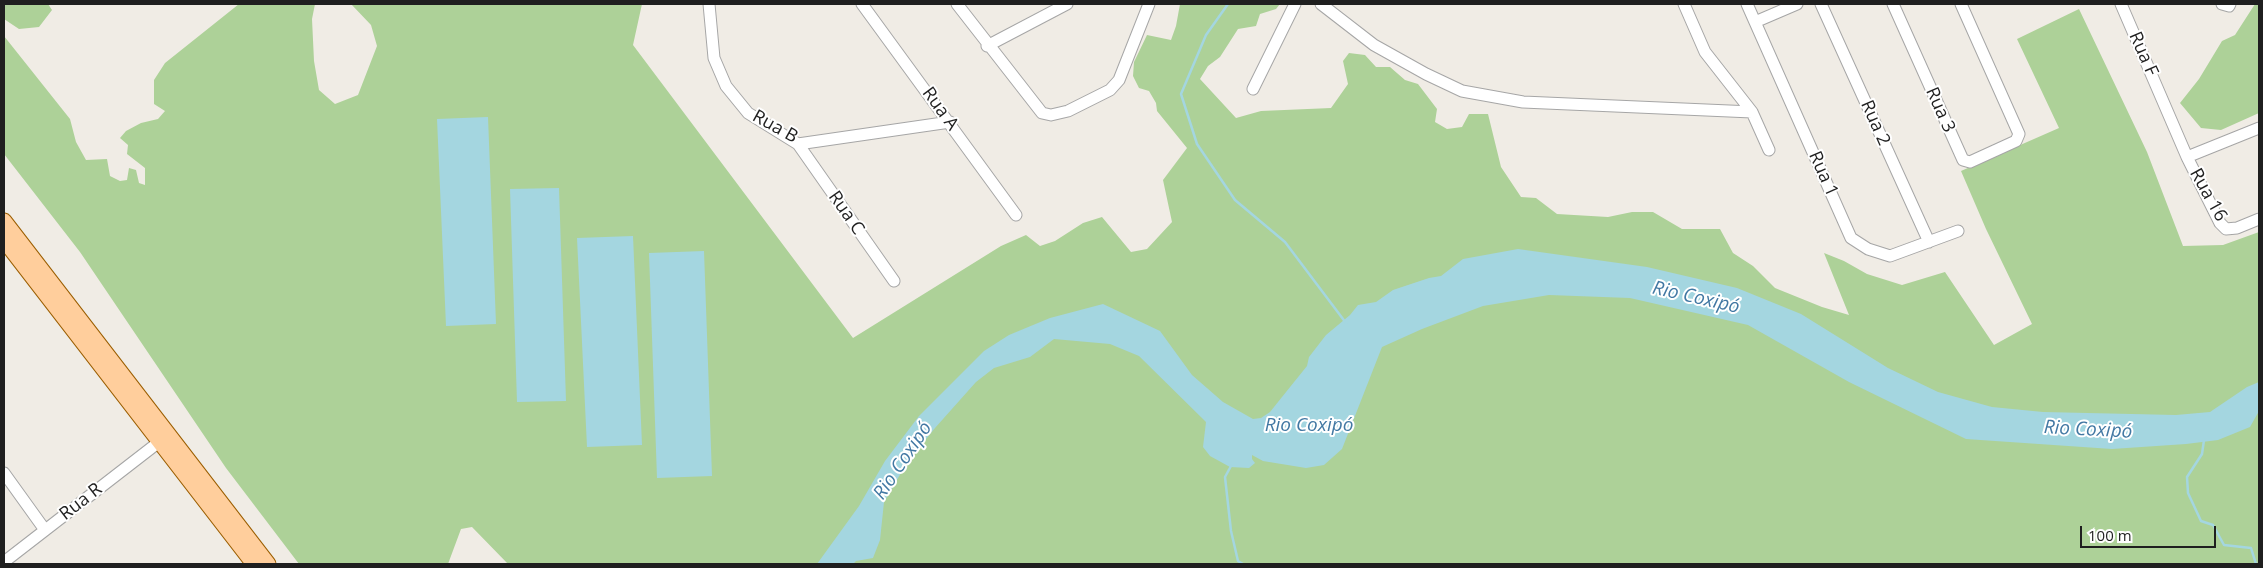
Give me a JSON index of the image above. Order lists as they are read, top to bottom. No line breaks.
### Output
{"streets":{"street":["Rua F","Rua A","Rua 3","Rua 2","Rua B","Rua 1","Rua 16","Rua C","Rua R"]},"crossings":[["Rua F","Rua 16"],["Rua A","Rua B"],["Rua 2","Rua 1"],["Rua B","Rua C"]],"water":["Rio Coxipó"],"scale_bar":"100 m"}
